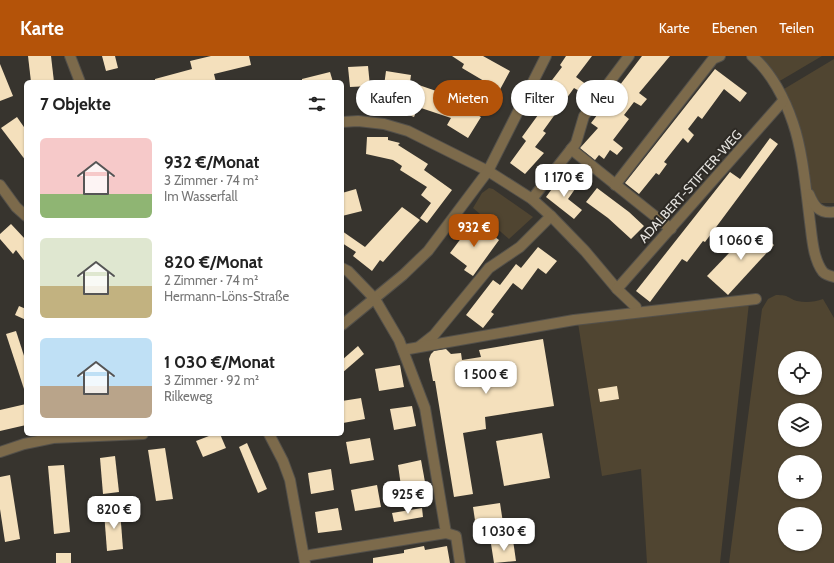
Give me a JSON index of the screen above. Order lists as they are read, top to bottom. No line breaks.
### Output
{"streets":{"street":["ADALBERT-STIFTER-WEG"]},"page":{"header":"Karte","nav":["Karte","Ebenen","Teilen"],"chip":["Kaufen","Mieten","Filter","Neu"],"heading":"7 Objekte","list":[{"name":"932 €/Monat","note":"3 Zimmer · 74 m² · Im Wasserfall"},{"name":"820 €/Monat","note":"2 Zimmer · 74 m² · Hermann-Löns-Straße"},{"name":"1 030 €/Monat","note":"3 Zimmer · 92 m² · Rilkeweg"}],"price":["1 170 €","932 €","1 060 €","1 500 €","925 €","820 €","1 030 €"],"map_buttons":["+","−"]}}
